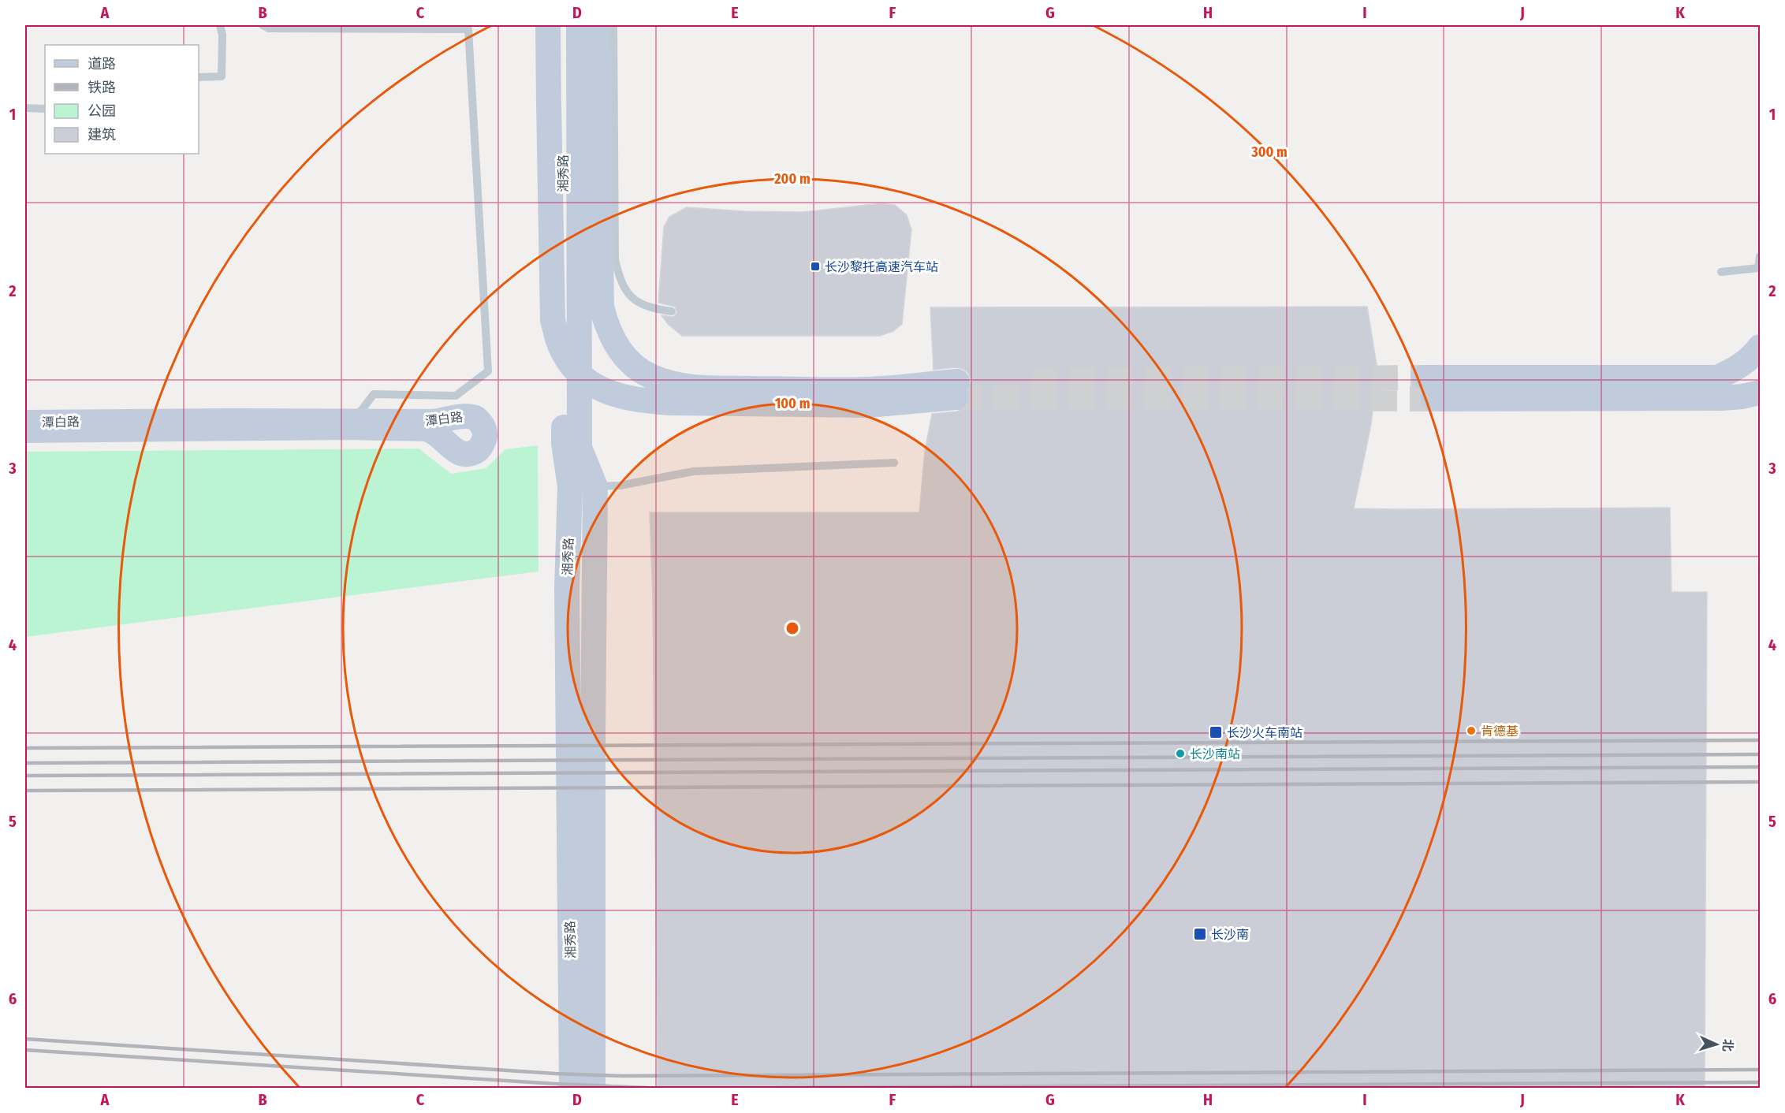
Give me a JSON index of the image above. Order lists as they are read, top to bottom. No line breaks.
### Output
{"streets":{"street":["湘秀路","潭白路"]},"places":{"transit":["长沙黎托高速汽车站","长沙火车南站","长沙南"],"other":["肯德基","长沙南站"]},"legend":["道路","铁路","公园","建筑"],"north":"right","grid":{"columns":["A","B","C","D","E","F","G","H","I","J","K"],"rows":["1","2","3","4","5","6"]},"rings":["300 m","200 m","100 m"]}
